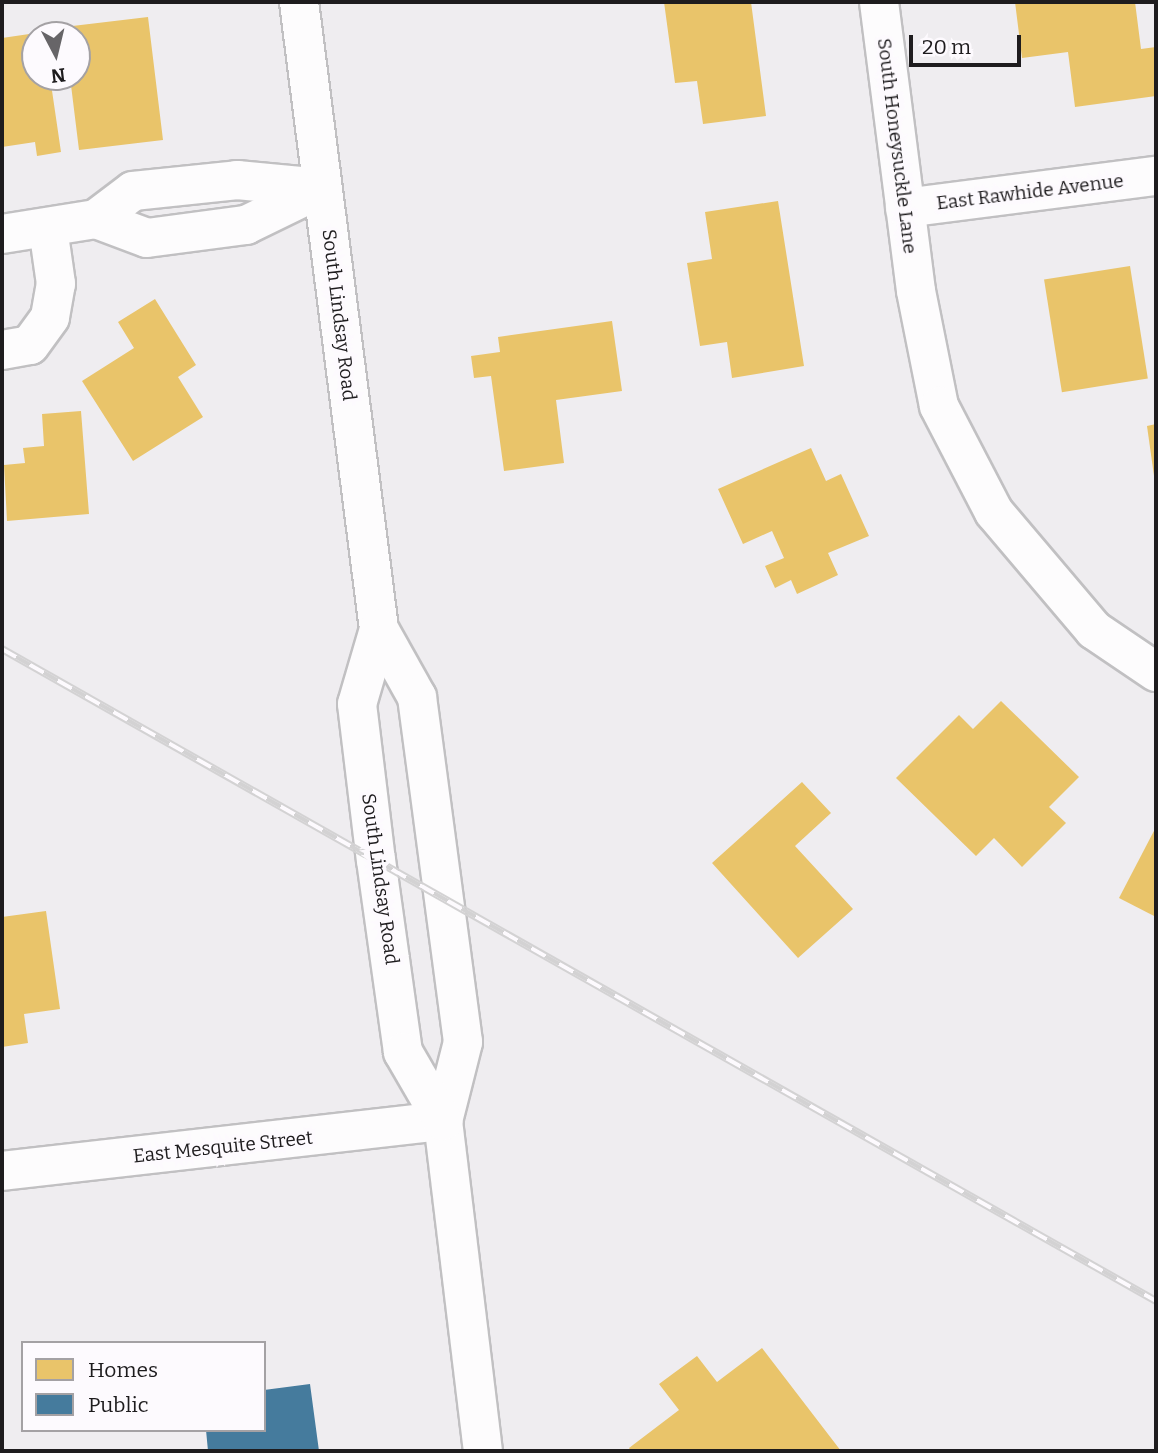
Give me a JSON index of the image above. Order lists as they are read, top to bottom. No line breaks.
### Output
{"streets":{"main road":["South Honeysuckle Lane","East Rawhide Avenue","South Lindsay Road","East Mesquite Street"]},"crossings":[["South Honeysuckle Lane","East Rawhide Avenue"],["South Lindsay Road","East Mesquite Street"]],"legend":["Homes","Public"],"scale_bar":"20 m","north":"bottom"}
